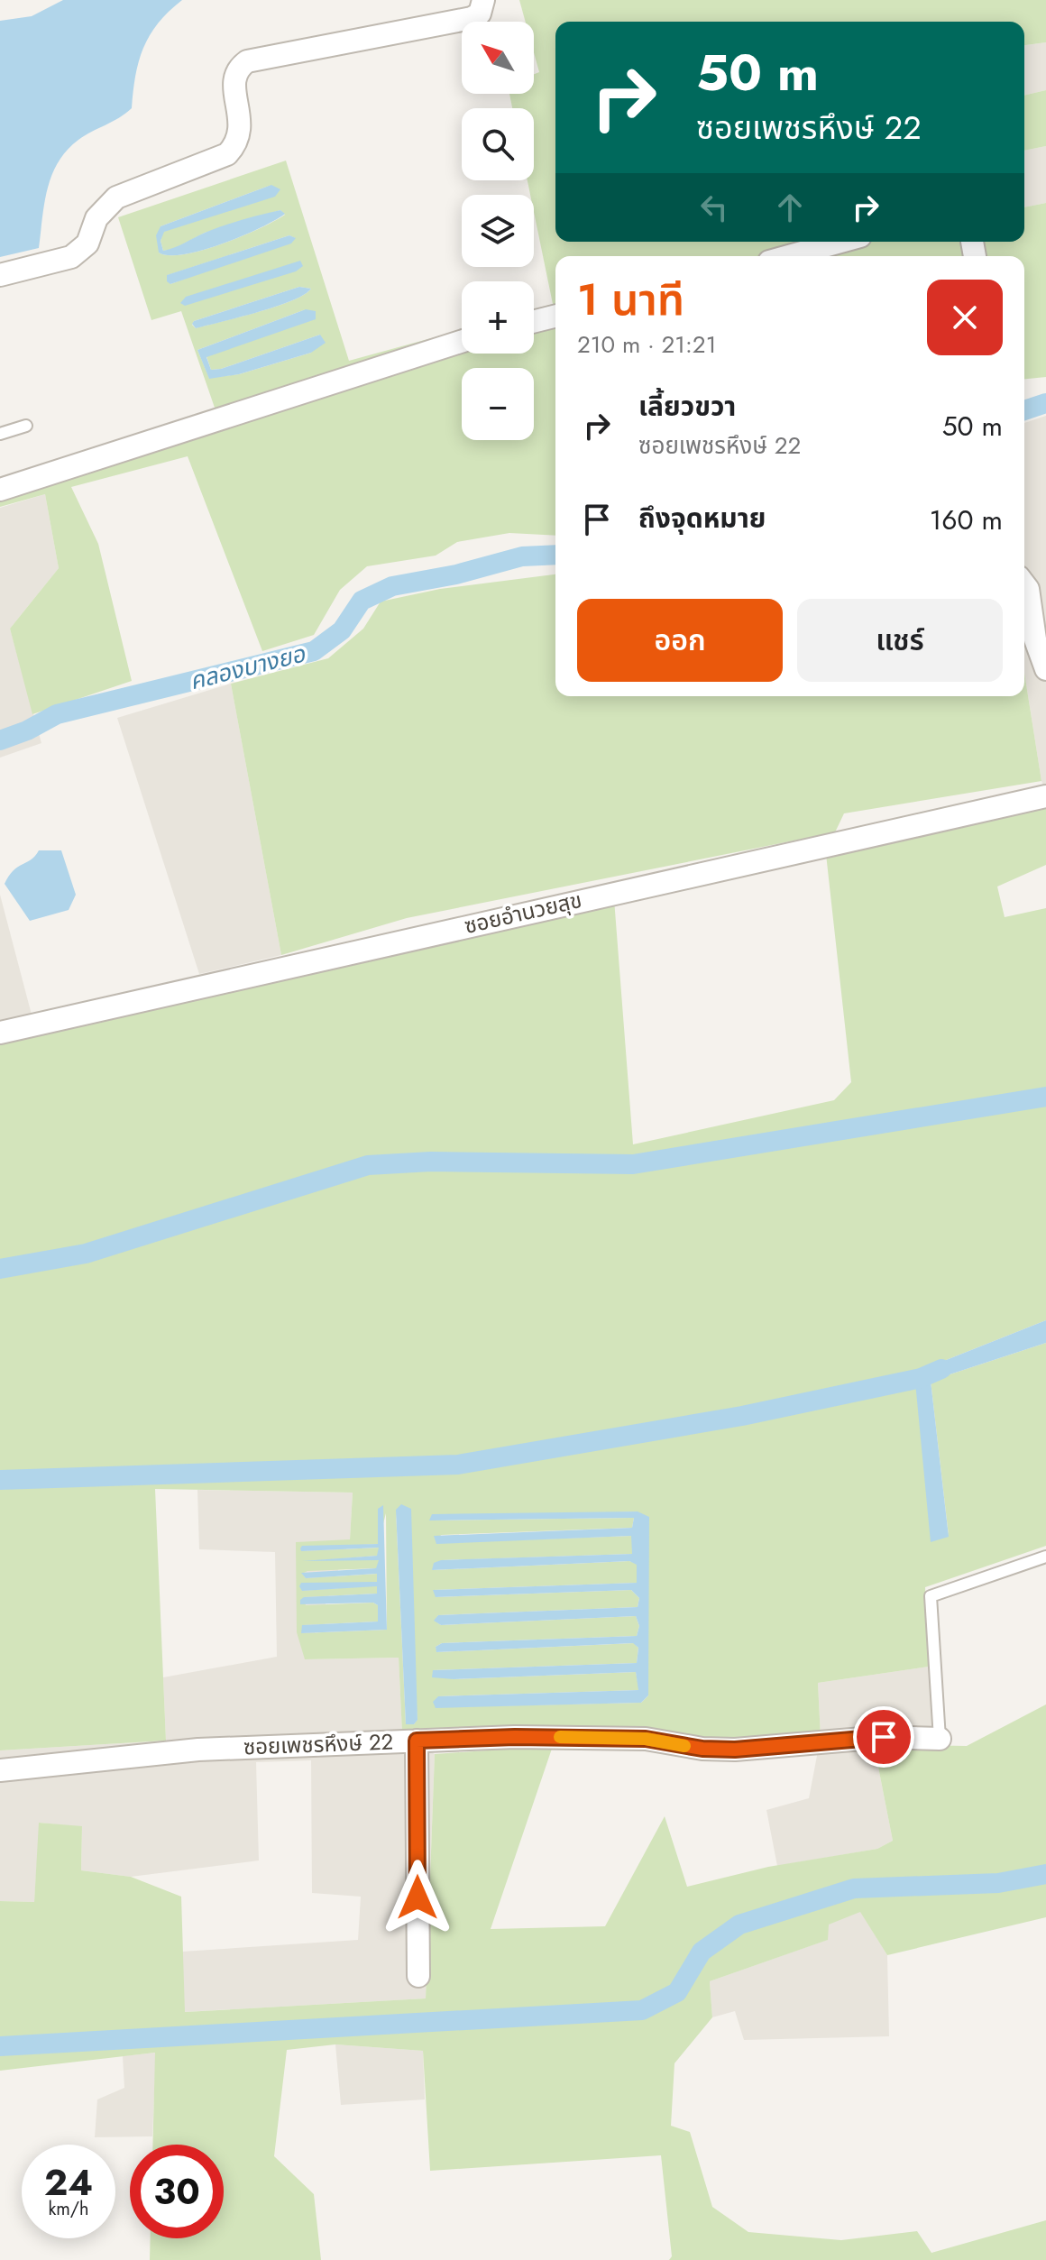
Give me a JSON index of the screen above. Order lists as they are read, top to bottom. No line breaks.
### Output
{"streets":{"street":["ซอยอำนวยสุข","ซอยเพชรหึงษ์ 22"]},"water":["คลองบางยอ"],"north":"top left","page":{"map_buttons":["+","−"],"turn":["50 m","ซอยเพชรหึงษ์ 22"],"heading":["1 นาที","210 m · 21:21"],"list":[{"name":"เลี้ยวขวา","note":"ซอยเพชรหึงษ์ 22","value":"50 m"},{"name":"ถึงจุดหมาย","value":"160 m"}],"buttons":["ออก","แชร์"],"speed":"24 km/h","limit":"30"}}
